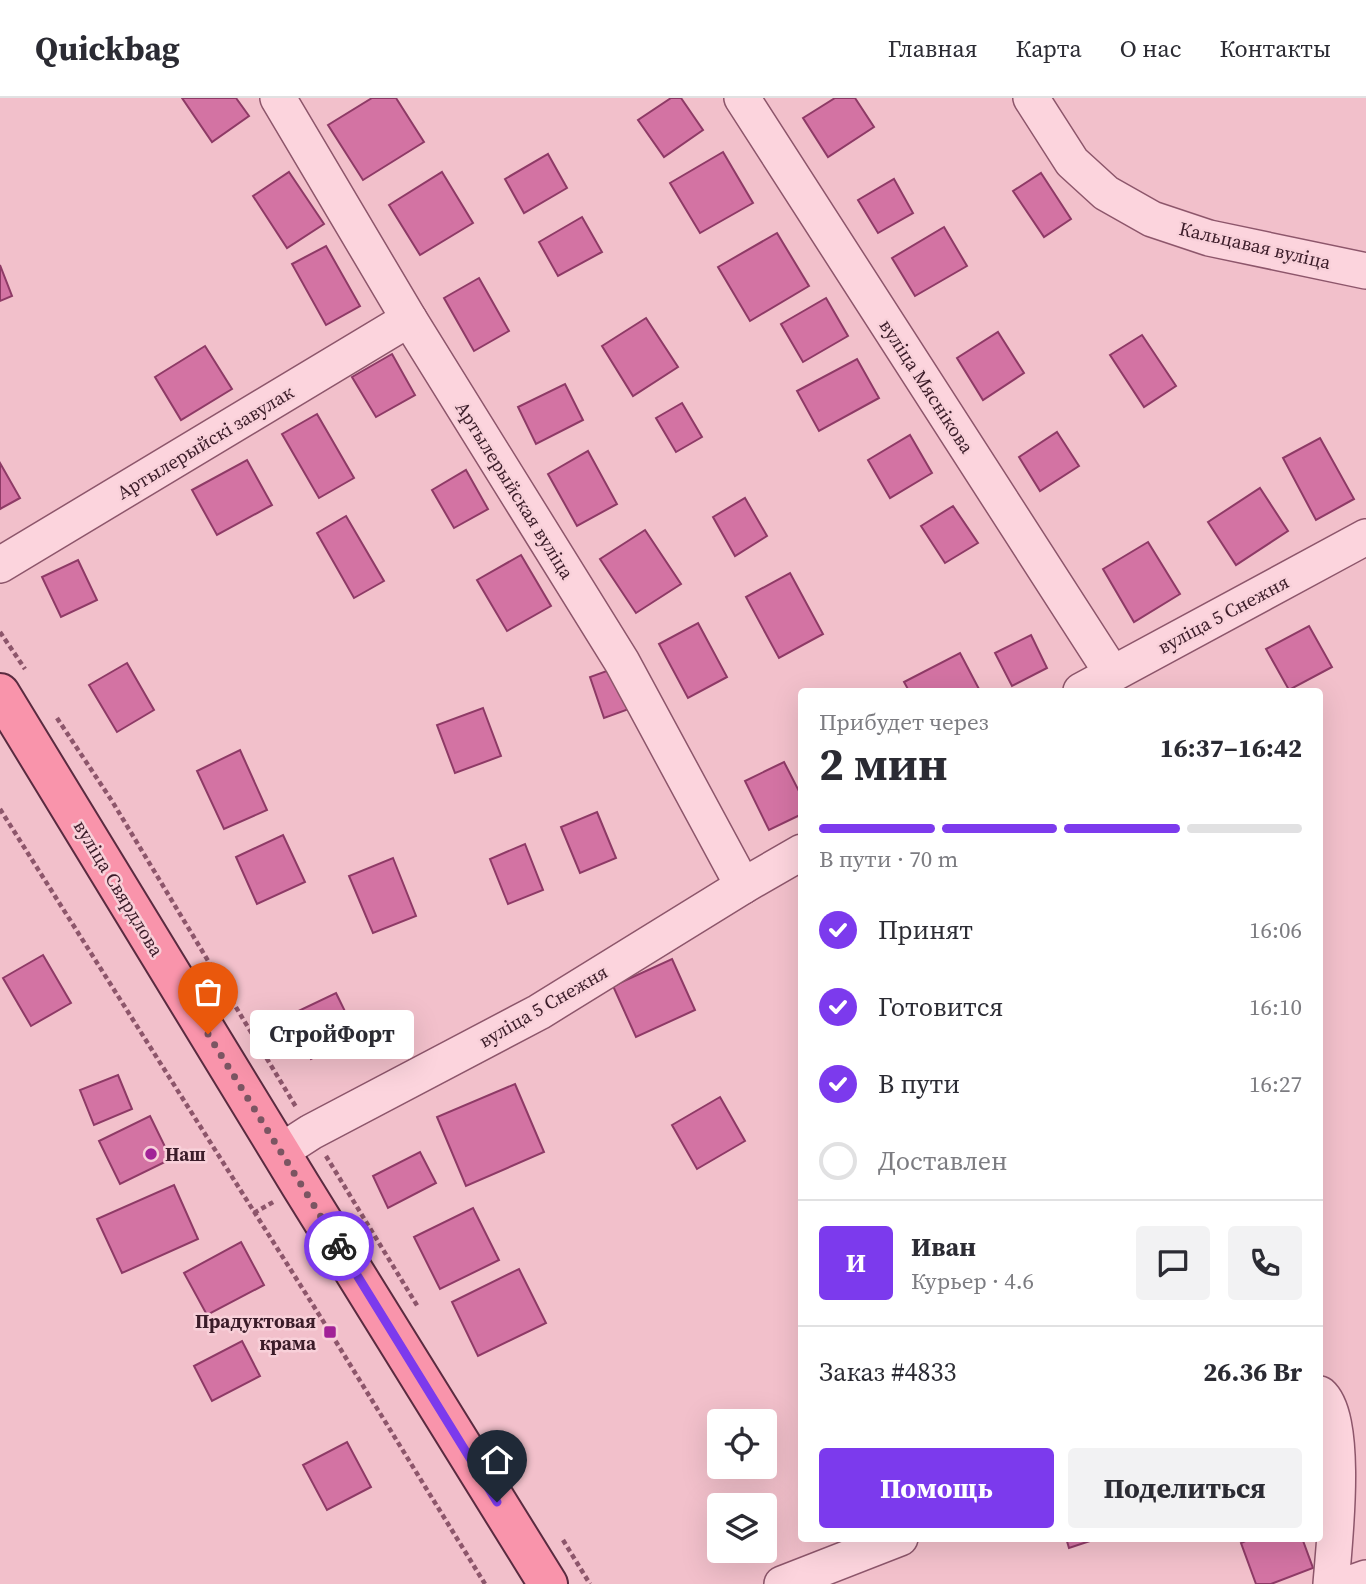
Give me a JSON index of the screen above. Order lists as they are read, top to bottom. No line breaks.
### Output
{"streets":{"main road":["вуліца Свярдлова"],"street":["Кальцавая вуліца","вуліца Мяснікова","Артылерыйскі завулак","Артылерыйская вуліца","вуліца 5 Снежня"]},"crossings":[["вуліца Мяснікова","вуліца 5 Снежня"],["Артылерыйскі завулак","Артылерыйская вуліца"],["Артылерыйская вуліца","вуліца 5 Снежня"],["вуліца 5 Снежня","вуліца Свярдлова"]],"places":{"other":["СтройФорт","Наш"],"transit":["Прадуктовая крама"]},"page":{"header":"Quickbag","nav":["Главная","Карта","О нас","Контакты"],"heading":["2 мин","Прибудет через","16:37–16:42"],"panel":["Иван","Курьер · 4.6","Заказ #4833","26.36 Br"],"bar":"В пути · 70 m","list":[["Принят","16:06"],["Готовится","16:10"],["В пути","16:27"],"Доставлен"],"bubble":"СтройФорт","round":"И","buttons":["Помощь","Поделиться"]}}
